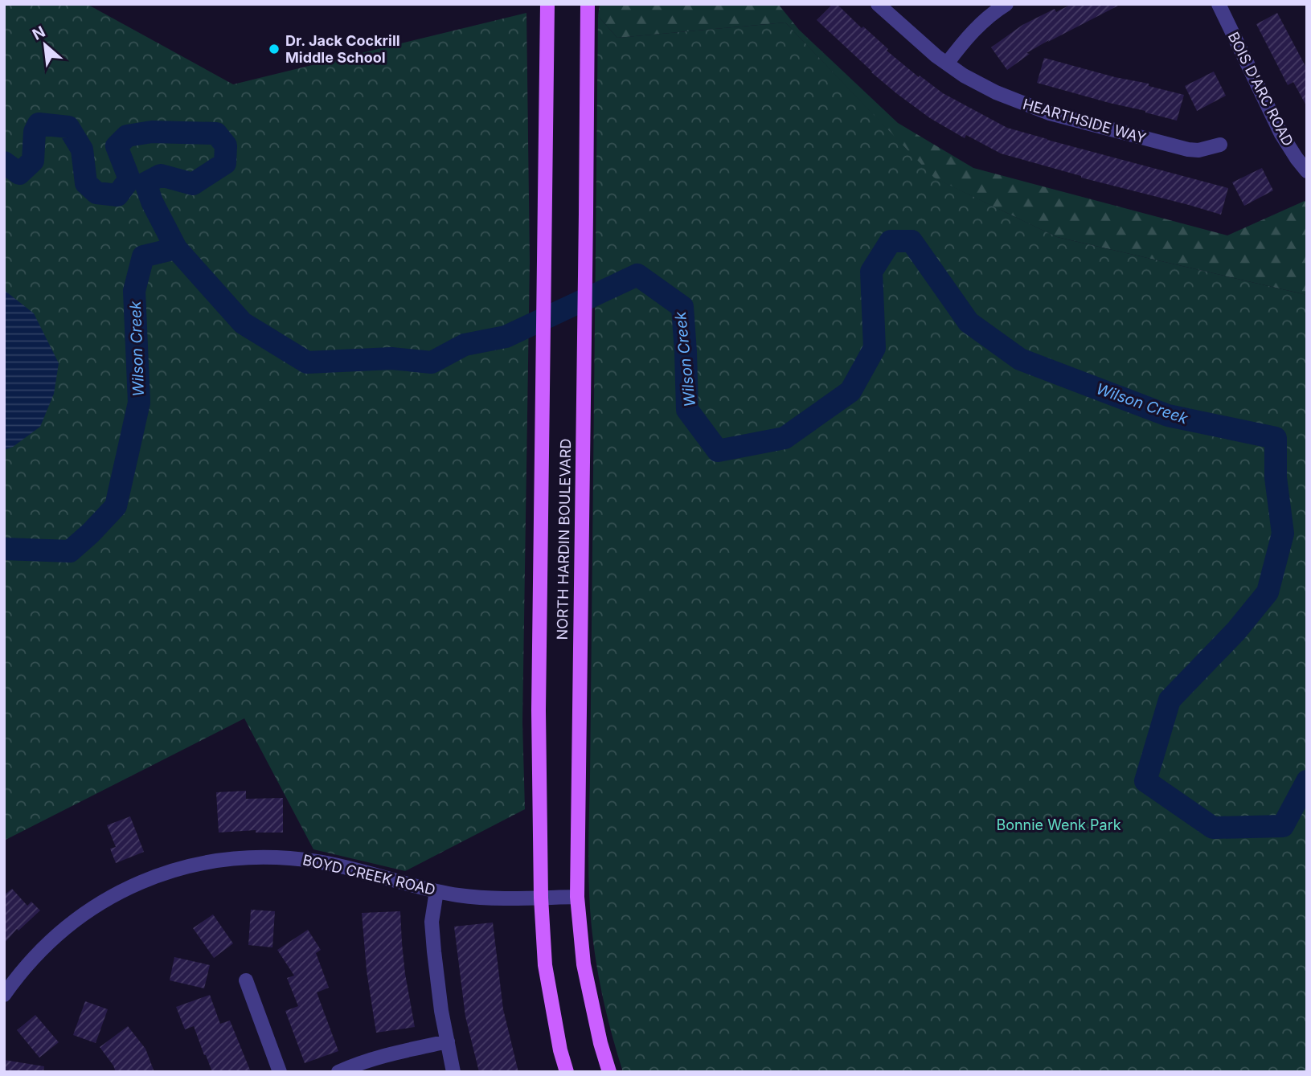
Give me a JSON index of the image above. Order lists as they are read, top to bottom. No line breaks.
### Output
{"streets":{"main road":["NORTH HARDIN BOULEVARD"],"street":["BOIS D'ARC ROAD","HEARTHSIDE WAY","BOYD CREEK ROAD"]},"crossings":[["NORTH HARDIN BOULEVARD","BOYD CREEK ROAD"]],"water":["Wilson Creek"],"parks":["Bonnie Wenk Park"],"places":["Dr. Jack Cockrill Middle School"],"north":"top left"}
